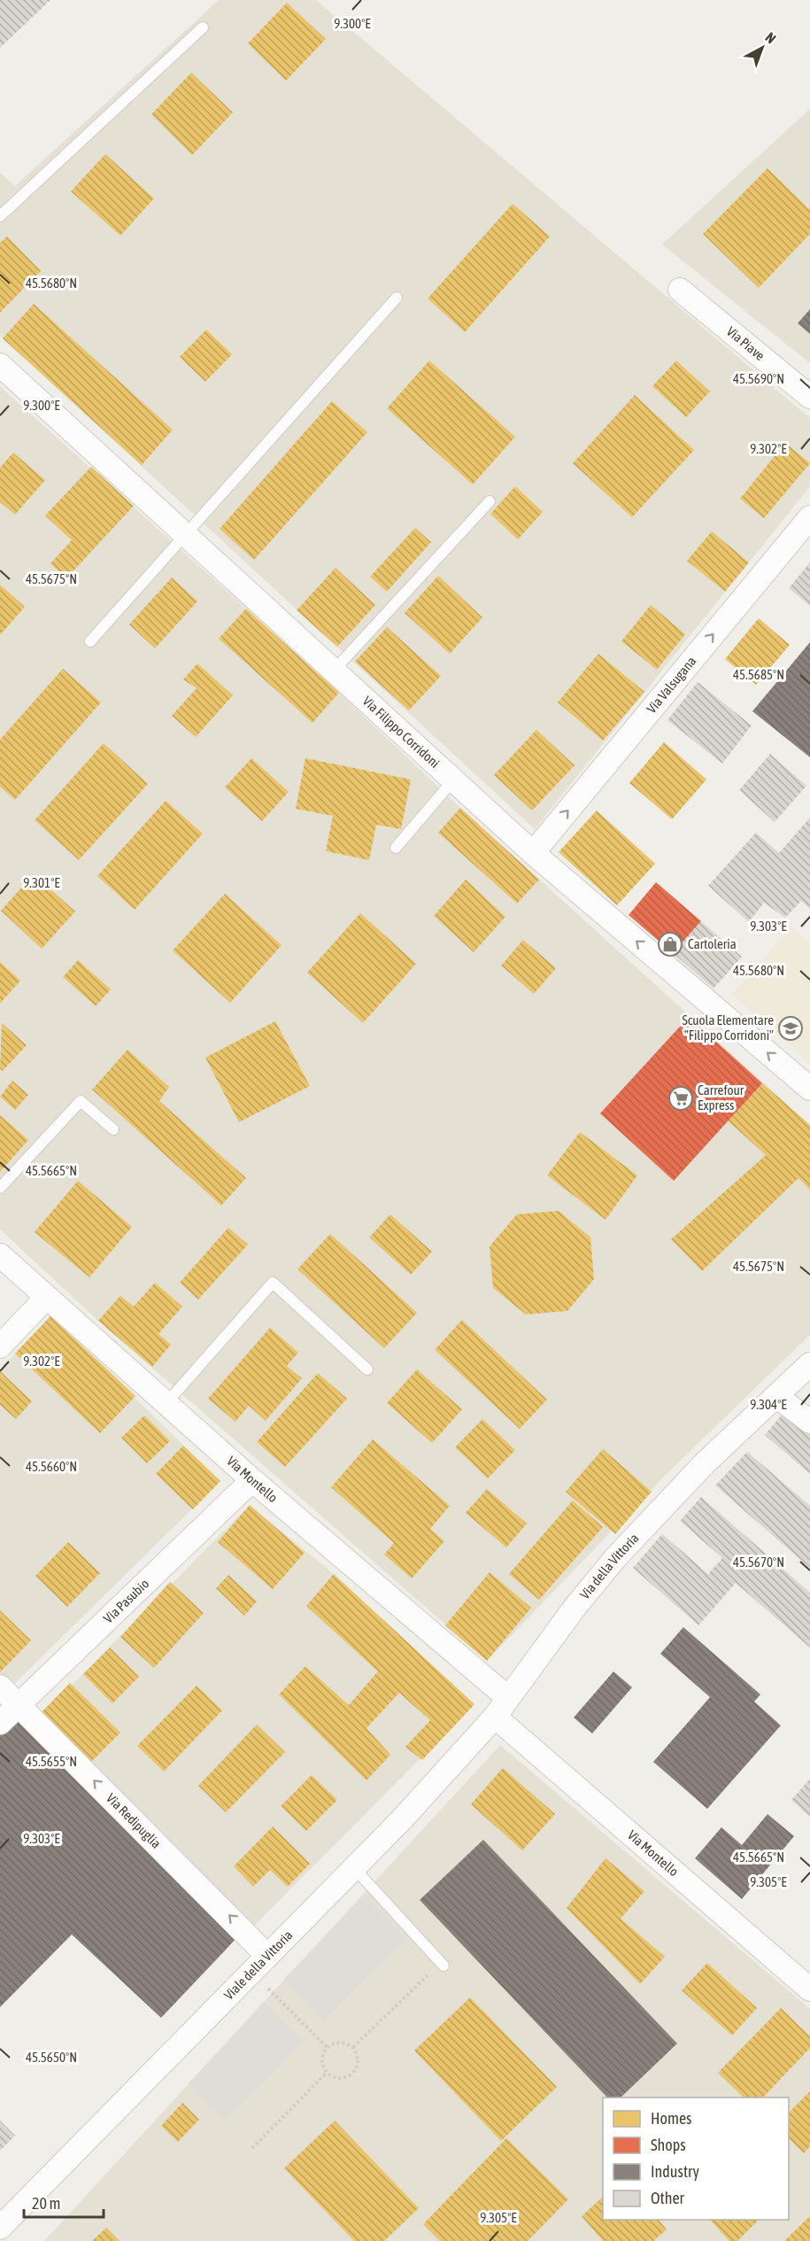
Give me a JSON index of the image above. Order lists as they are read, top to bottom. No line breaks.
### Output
{"streets":{"street":["Via Piave","Via Valsugana","Via Filippo Corridoni","Via Montello","Via della Vittoria","Via Pasubio","Via Redipuglia","Viale della Vittoria"]},"crossings":[["Via Valsugana","Via Filippo Corridoni"],["Via Montello","Via della Vittoria"],["Via Montello","Via Pasubio"],["Via Montello","Viale della Vittoria"],["Via della Vittoria","Viale della Vittoria"],["Via Pasubio","Via Redipuglia"],["Via Redipuglia","Viale della Vittoria"]],"one_way":["Via Valsugana","Via Redipuglia"],"places":{"shop":["Cartoleria"],"school or university":["Scuola Elementare \"Filippo Corridoni\""],"supermarket":["Carrefour Express"]},"legend":["Homes","Shops","Industry","Other"],"scale_bar":"20 m","north":"top right","coordinates":["9.300°E","45.5680°N","45.5690°N","9.302°E","45.5675°N","45.5685°N","9.301°E","9.303°E","45.5665°N","9.304°E","45.5660°N","45.5670°N","45.5655°N","9.305°E","45.5650°N"]}
